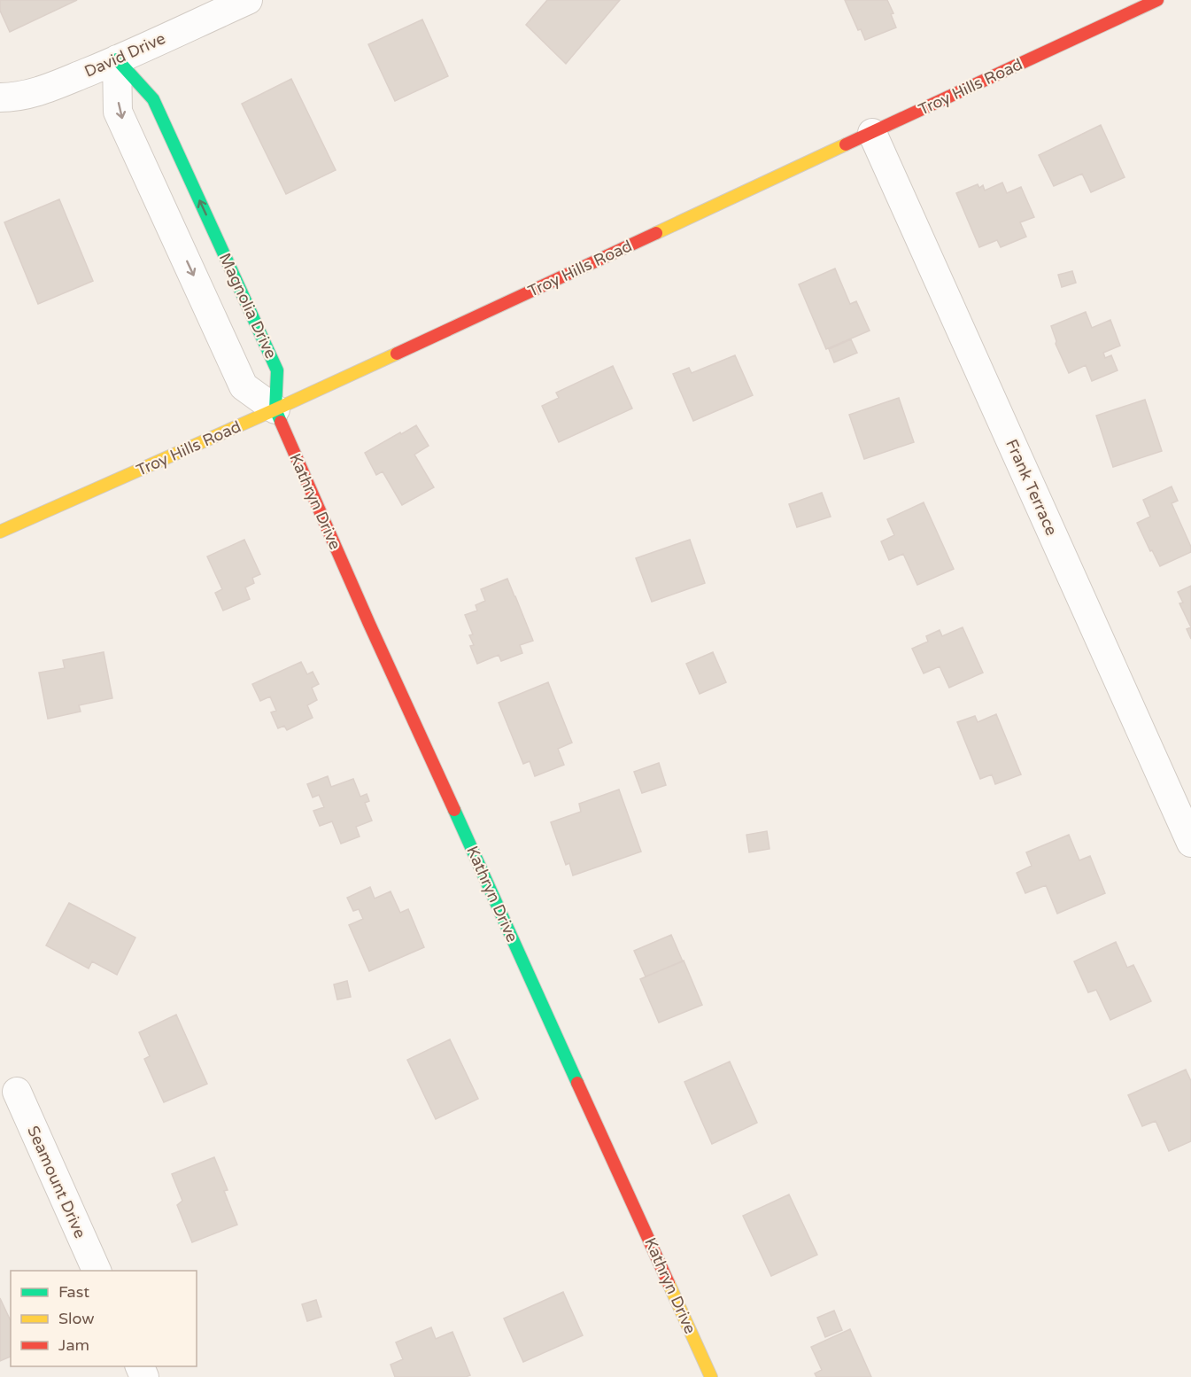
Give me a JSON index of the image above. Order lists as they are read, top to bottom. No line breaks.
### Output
{"streets":{"street":["David Drive","Troy Hills Road","Magnolia Drive","Frank Terrace","Kathryn Drive","Seamount Drive"]},"crossings":[["David Drive","Magnolia Drive"],["Troy Hills Road","Magnolia Drive"],["Troy Hills Road","Frank Terrace"],["Troy Hills Road","Kathryn Drive"],["Magnolia Drive","Kathryn Drive"]],"legend":["Fast","Slow","Jam"]}
